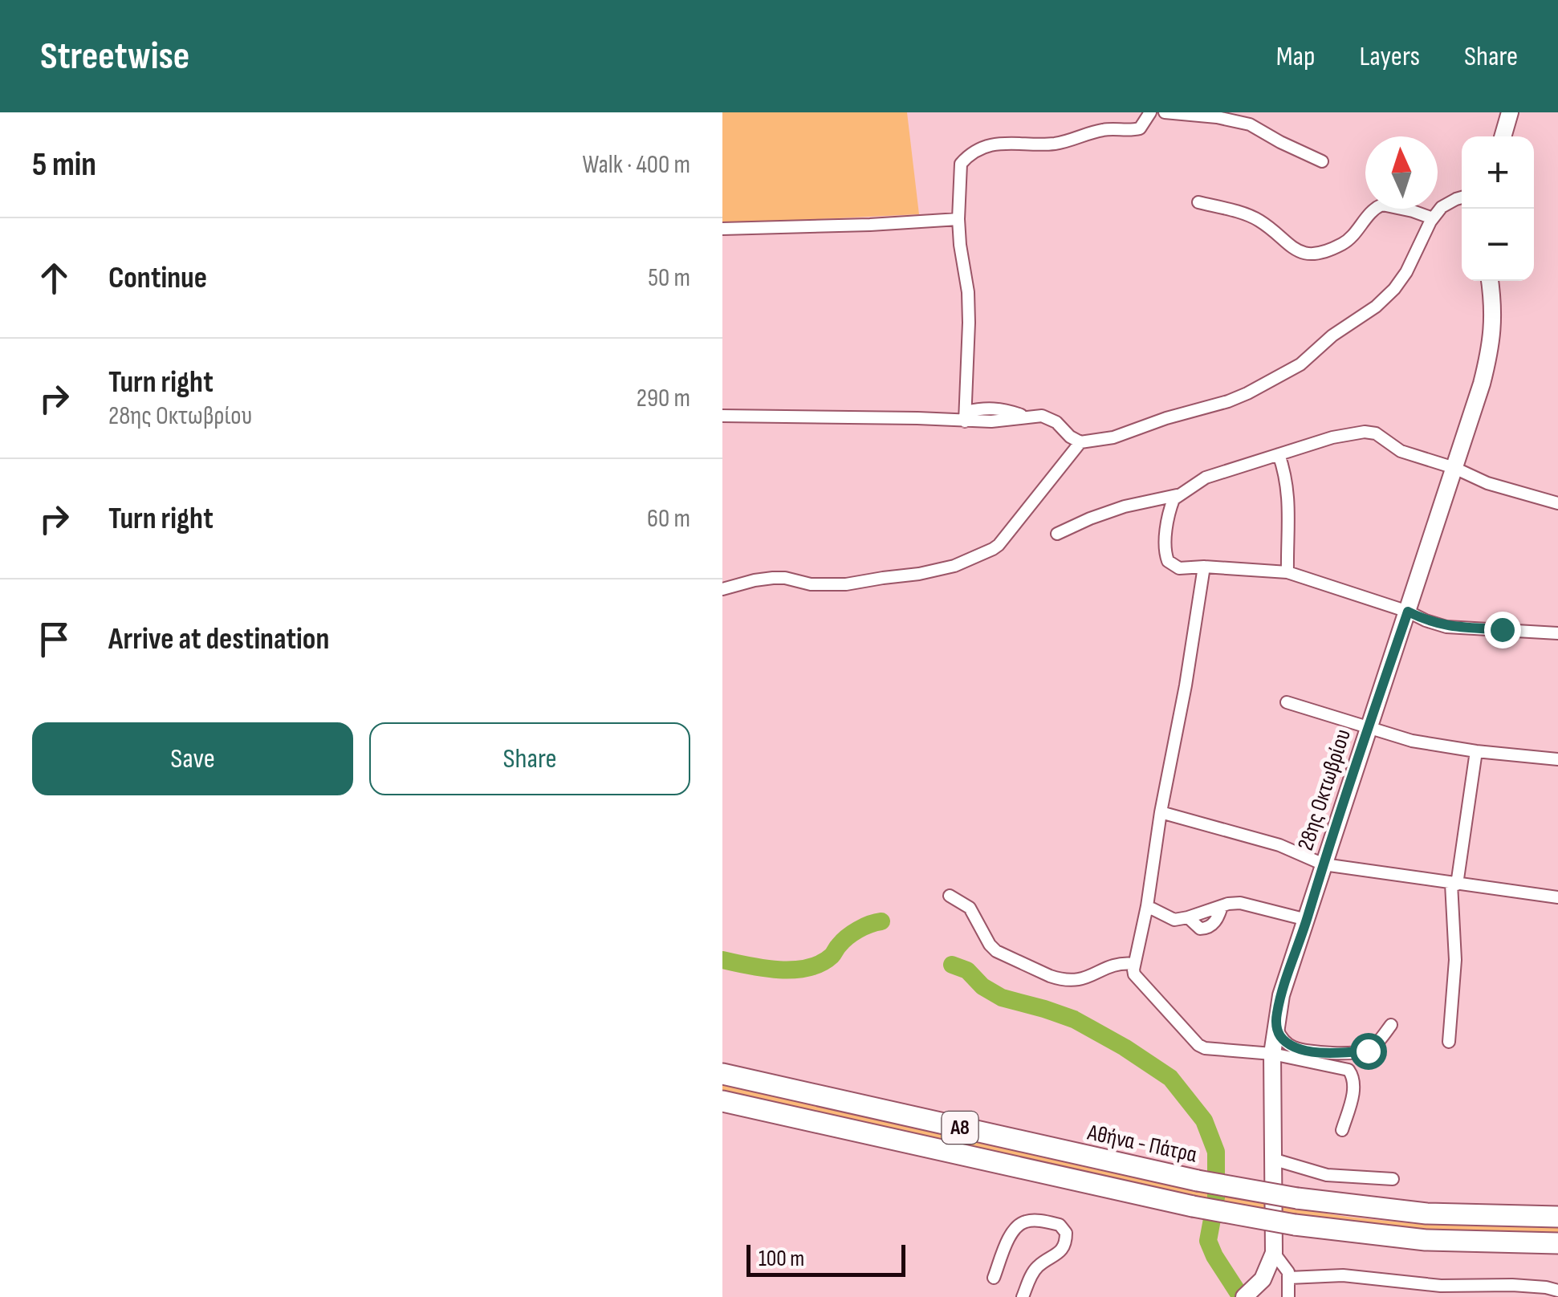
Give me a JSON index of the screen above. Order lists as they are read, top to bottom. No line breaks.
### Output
{"streets":{"highway":["Α8","Αθήνα - Πάτρα"],"street":["28ης Οκτωβρίου"]},"scale_bar":"100 m","north":"top","page":{"header":"Streetwise","nav":["Map","Layers","Share"],"heading":["5 min","Walk · 400 m"],"map_buttons":["+","−"],"list":[["Continue","50 m"],["Turn right","28ης Οκτωβρίου","290 m"],["Turn right","60 m"],"Arrive at destination"],"buttons":["Save","Share"],"scale":"100 m"}}
